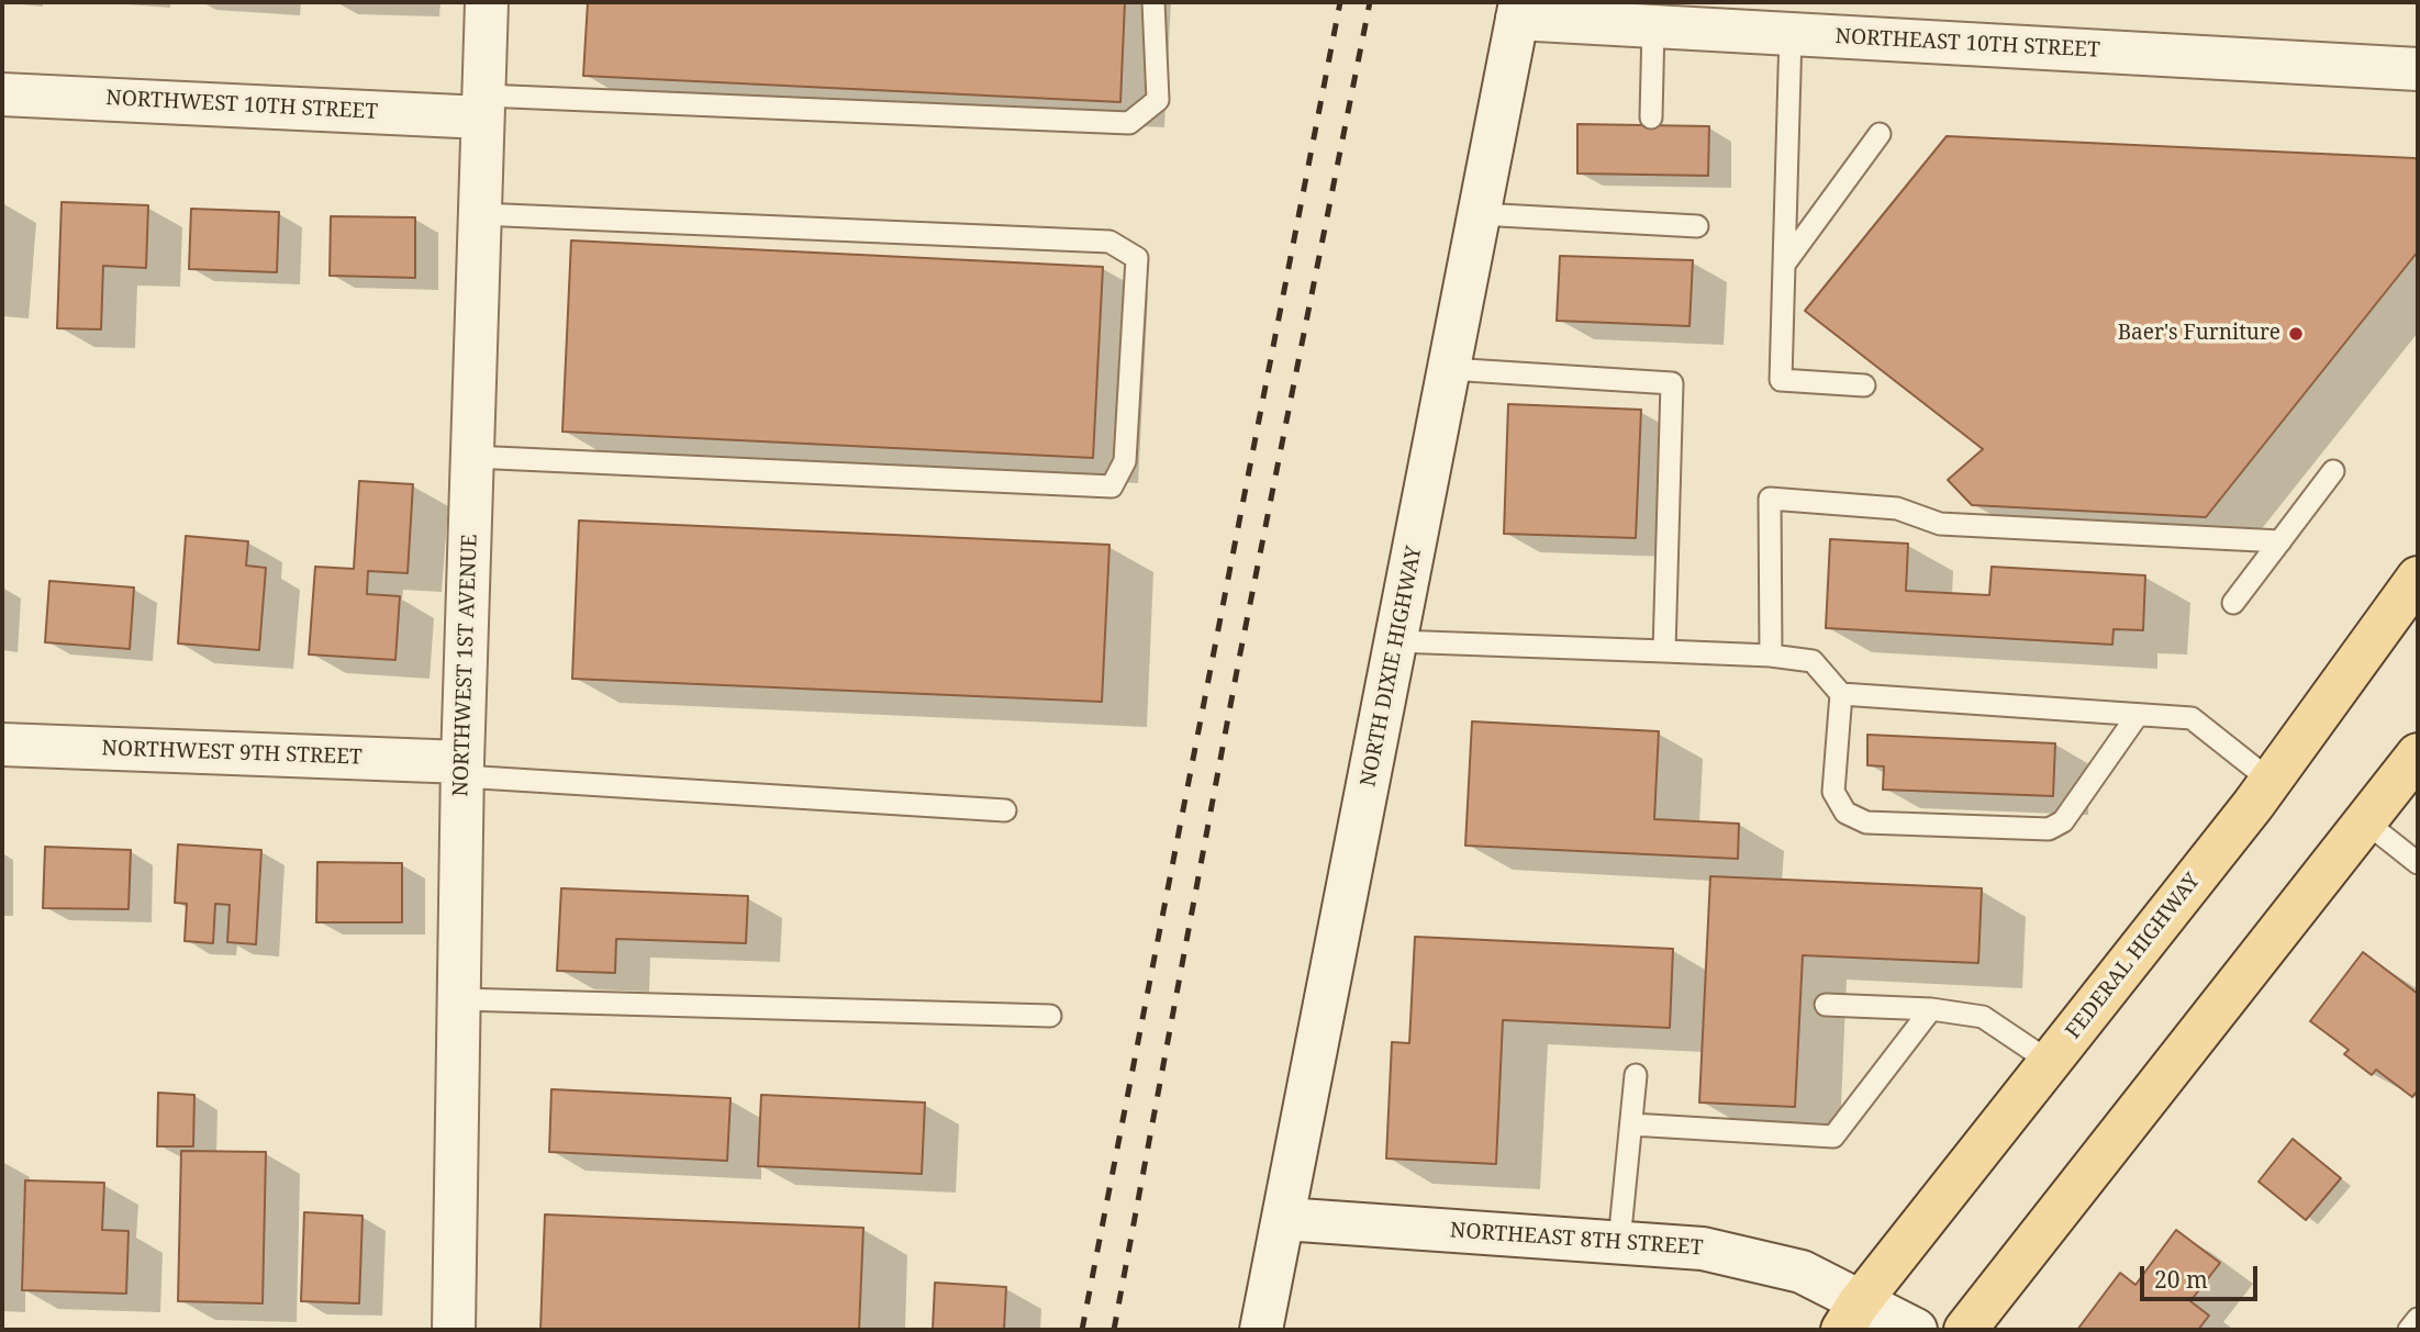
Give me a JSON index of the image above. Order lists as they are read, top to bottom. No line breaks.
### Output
{"streets":{"main road":["FEDERAL HIGHWAY"],"street":["NORTHEAST 10TH STREET","NORTHWEST 10TH STREET","NORTHWEST 1ST AVENUE","NORTH DIXIE HIGHWAY","NORTHWEST 9TH STREET","NORTHEAST 8TH STREET"]},"crossings":[["NORTHEAST 10TH STREET","NORTH DIXIE HIGHWAY"],["NORTHWEST 10TH STREET","NORTHWEST 1ST AVENUE"],["NORTHWEST 1ST AVENUE","NORTHWEST 9TH STREET"],["NORTH DIXIE HIGHWAY","NORTHEAST 8TH STREET"],["FEDERAL HIGHWAY","NORTHEAST 8TH STREET"]],"places":["Baer's Furniture"],"scale_bar":"20 m"}
